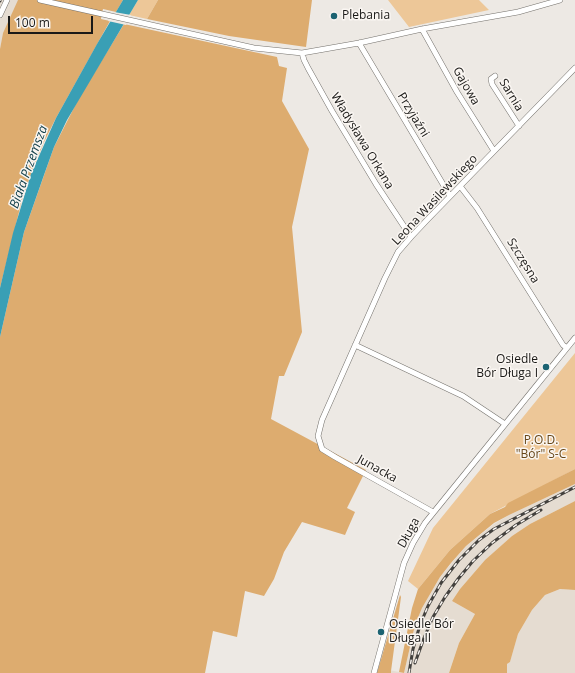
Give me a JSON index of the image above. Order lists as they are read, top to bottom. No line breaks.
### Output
{"streets":{"street":["Gajowa","Sarnia","Przyjaźni","Władysława Orkana","Leona Wasilewskiego","Szczęsna","Junacka","Długa"]},"crossings":[["Gajowa","Leona Wasilewskiego"],["Sarnia","Leona Wasilewskiego"],["Przyjaźni","Leona Wasilewskiego"],["Władysława Orkana","Leona Wasilewskiego"],["Leona Wasilewskiego","Szczęsna"],["Leona Wasilewskiego","Junacka"],["Szczęsna","Długa"],["Junacka","Długa"]],"water":["Biała Przemsza"],"parks":["P.O.D. \"Bór\" S-C"],"places":["Plebania","Osiedle Bór Długa I","Osiedle Bór Długa II"],"scale_bar":"100 m"}
